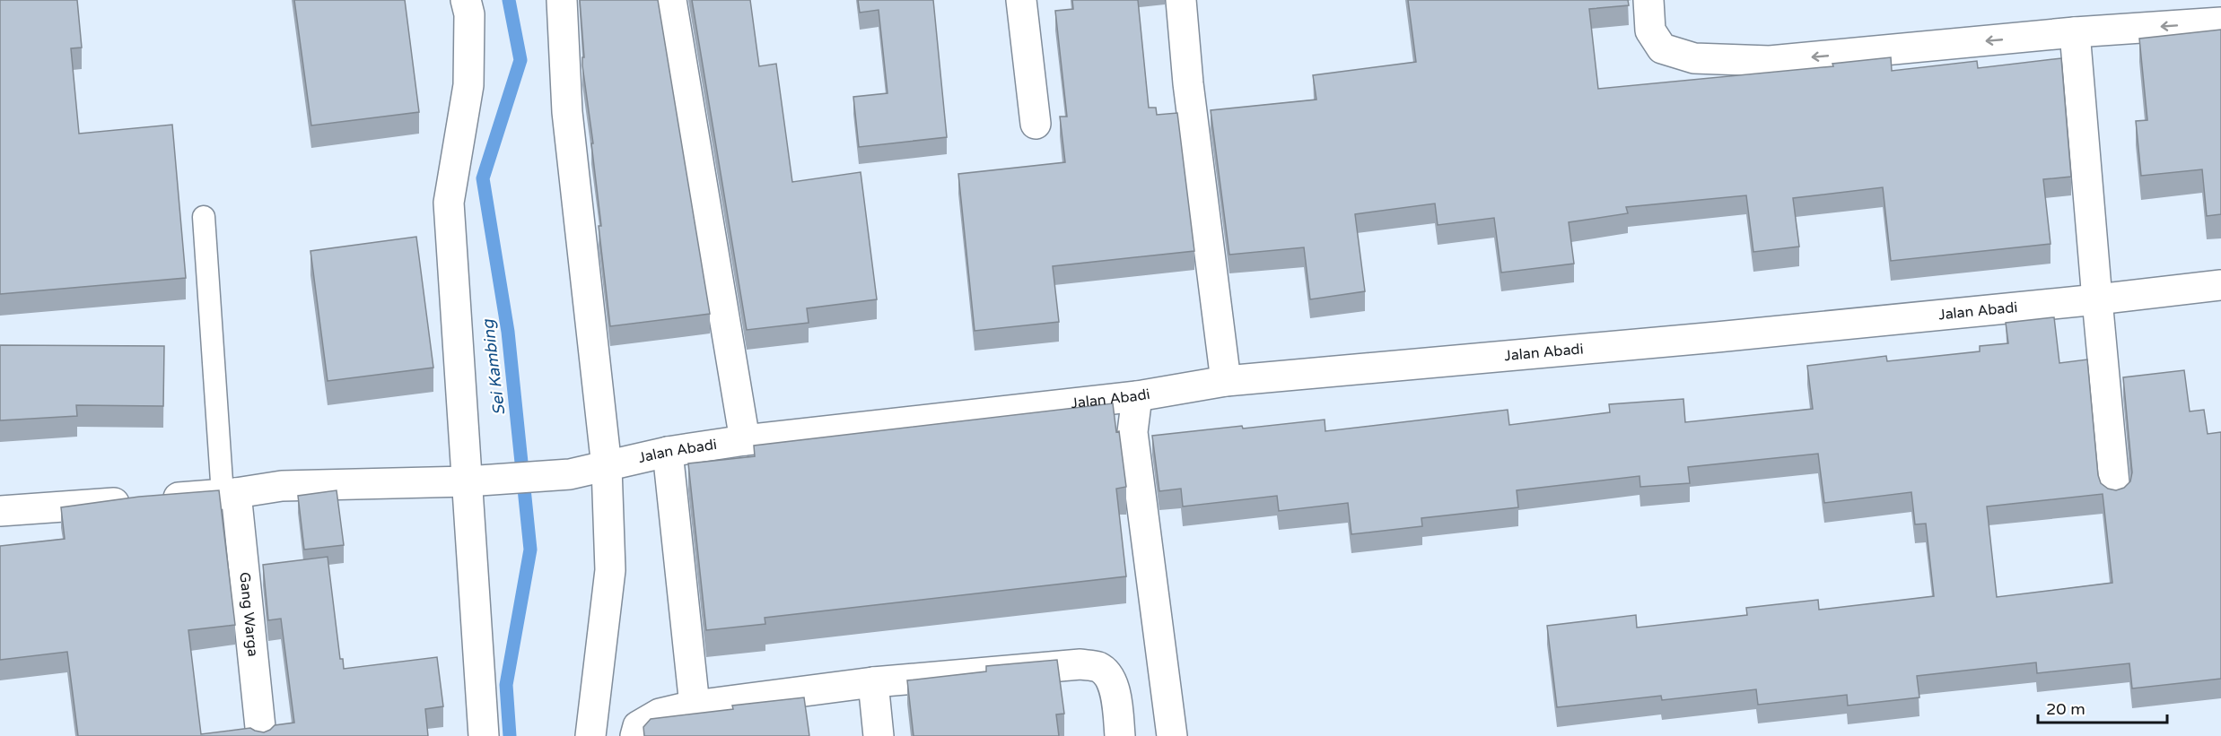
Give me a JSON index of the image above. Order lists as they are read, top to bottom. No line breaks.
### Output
{"streets":{"street":["Jalan Abadi","Gang Warga"]},"crossings":[["Jalan Abadi","Gang Warga"]],"water":["Sei Kambing"],"scale_bar":"20 m"}
